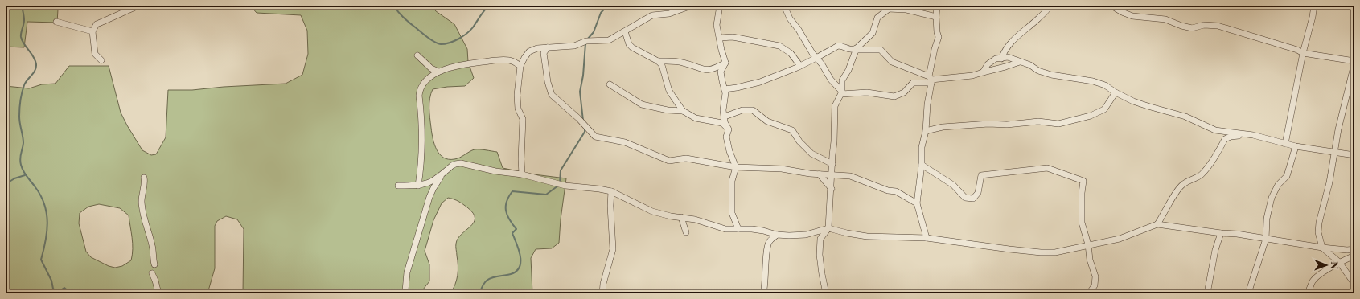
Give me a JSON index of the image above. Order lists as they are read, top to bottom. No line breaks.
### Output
{"north":"right"}
